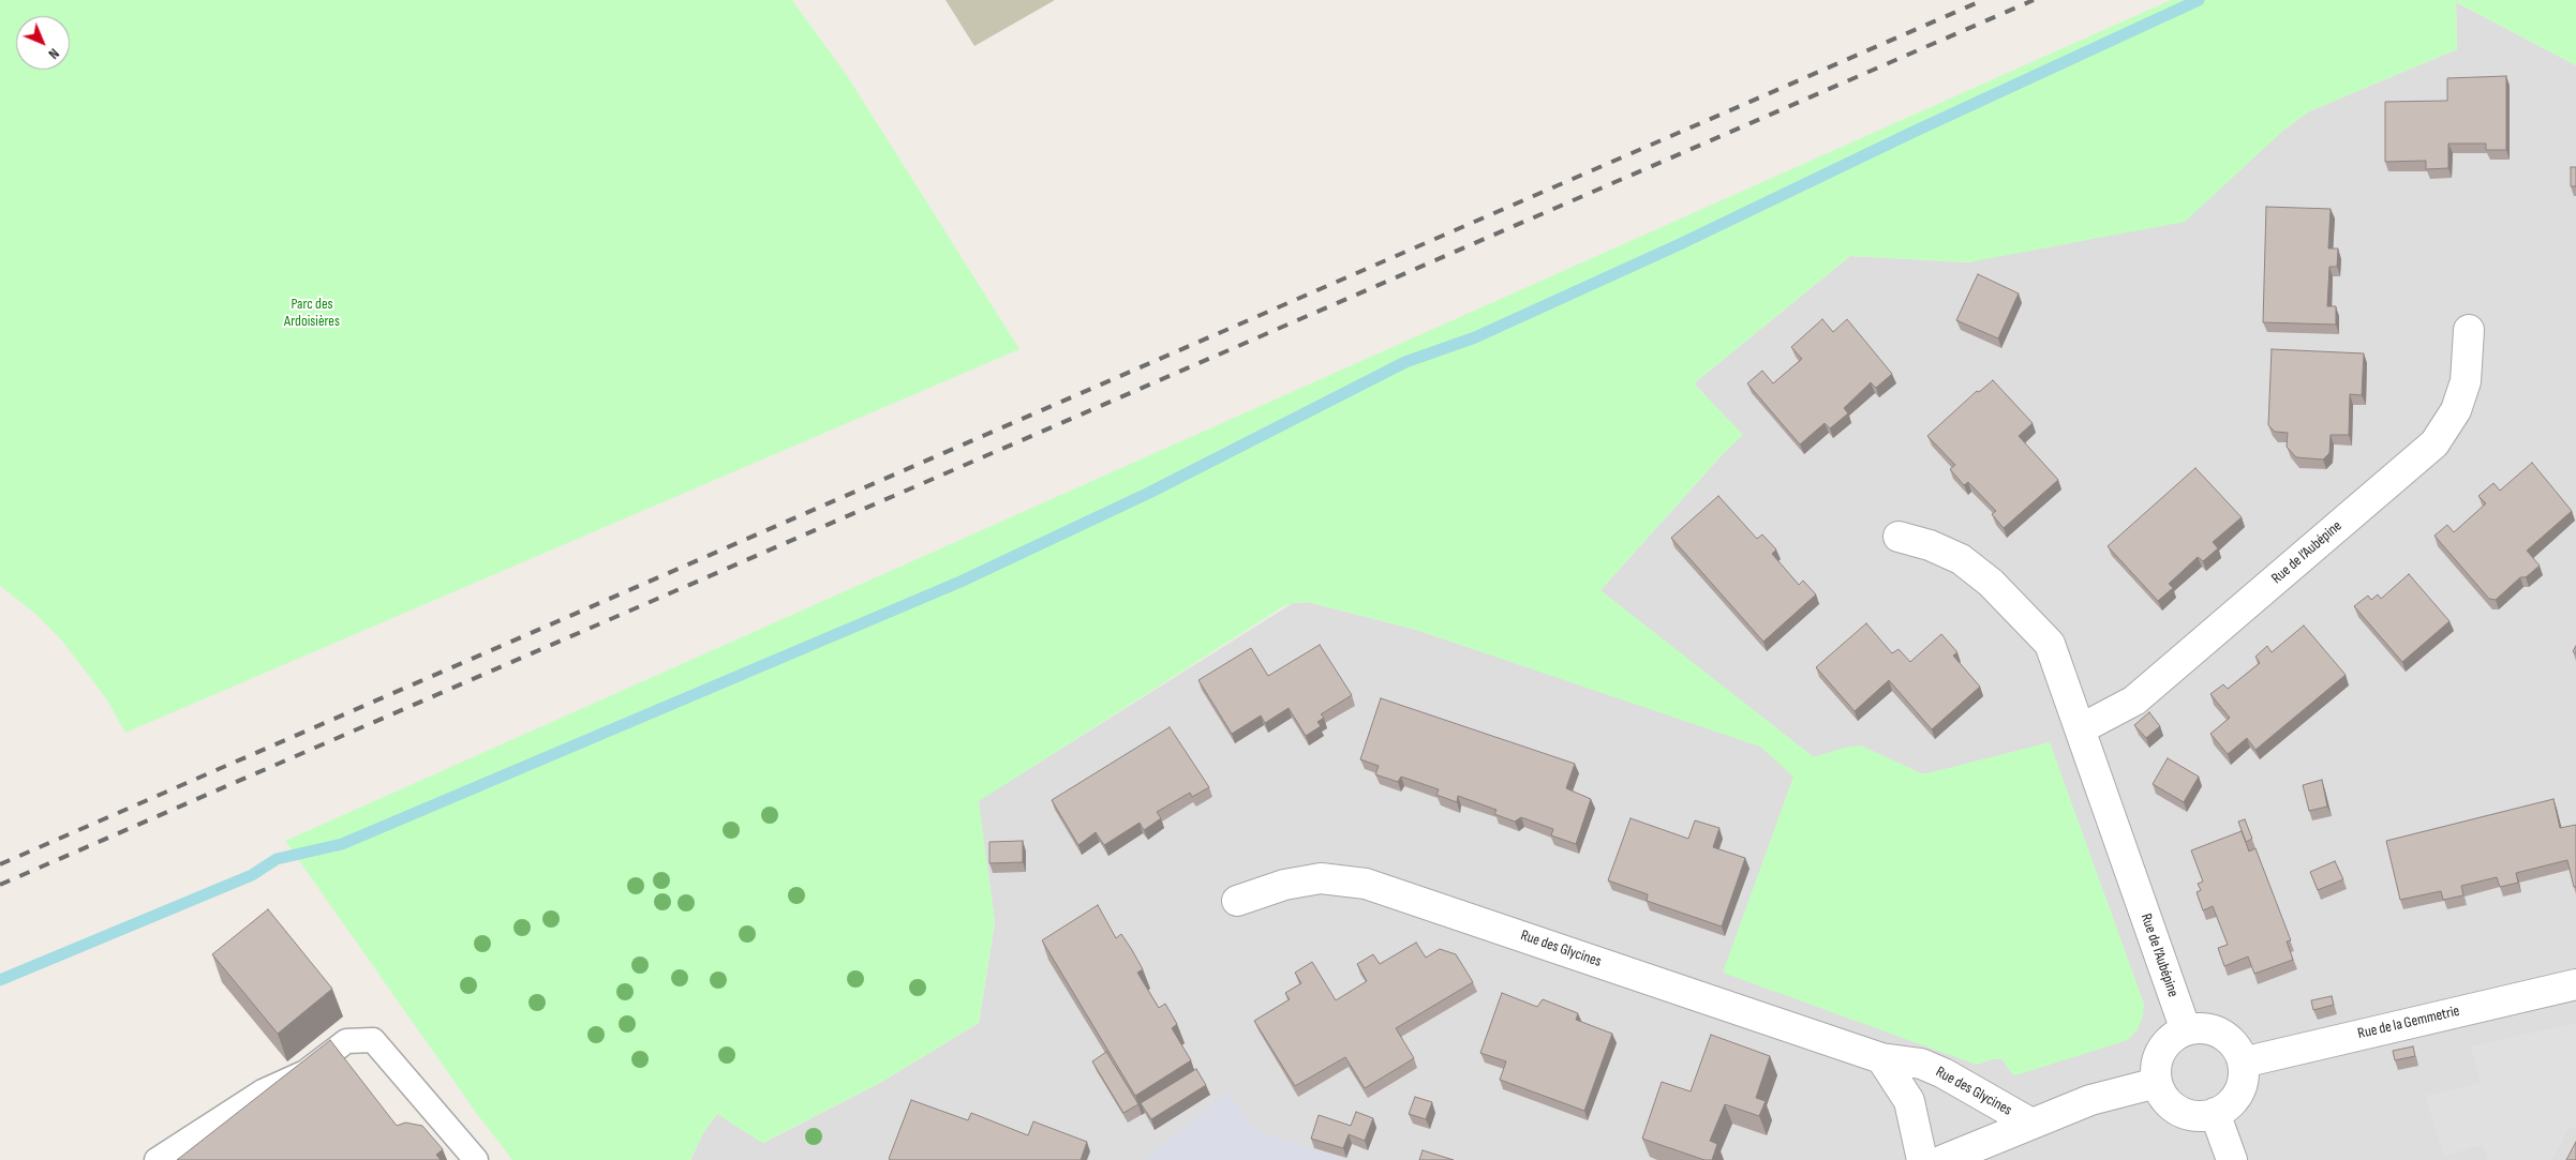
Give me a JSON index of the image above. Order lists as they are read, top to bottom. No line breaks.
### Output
{"streets":{"street":["Rue de l’Aubépine","Rue des Glycines","Rue de la Gemmetrie"]},"crossings":[["Rue de l’Aubépine","Rue de la Gemmetrie"]],"parks":["Parc des Ardoisières"],"north":"bottom right"}
